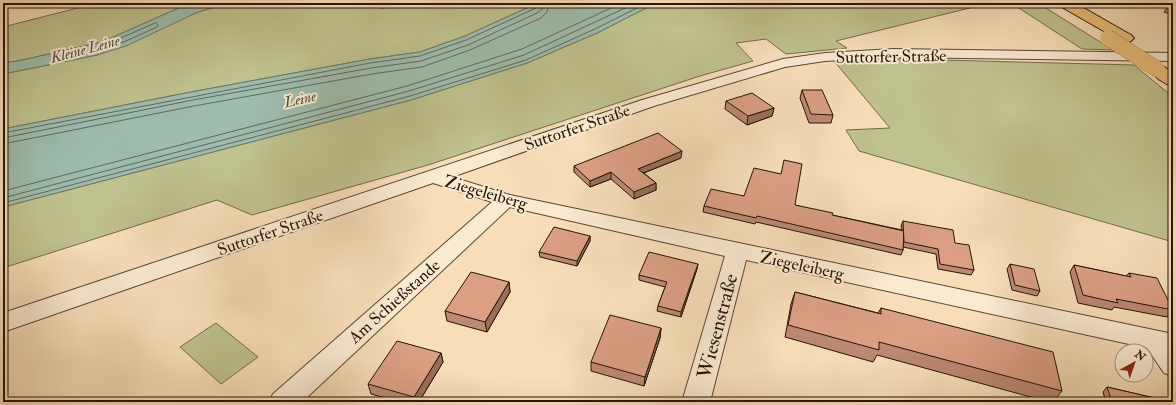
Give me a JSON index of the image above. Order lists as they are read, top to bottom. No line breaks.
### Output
{"streets":{"street":["Suttorfer Straße","Ziegeleiberg","Am Schießstande","Wiesenstraße"]},"crossings":[["Suttorfer Straße","Ziegeleiberg"],["Ziegeleiberg","Am Schießstande"],["Ziegeleiberg","Wiesenstraße"]],"water":["Kleine Leine","Leine"],"north":"top right"}
